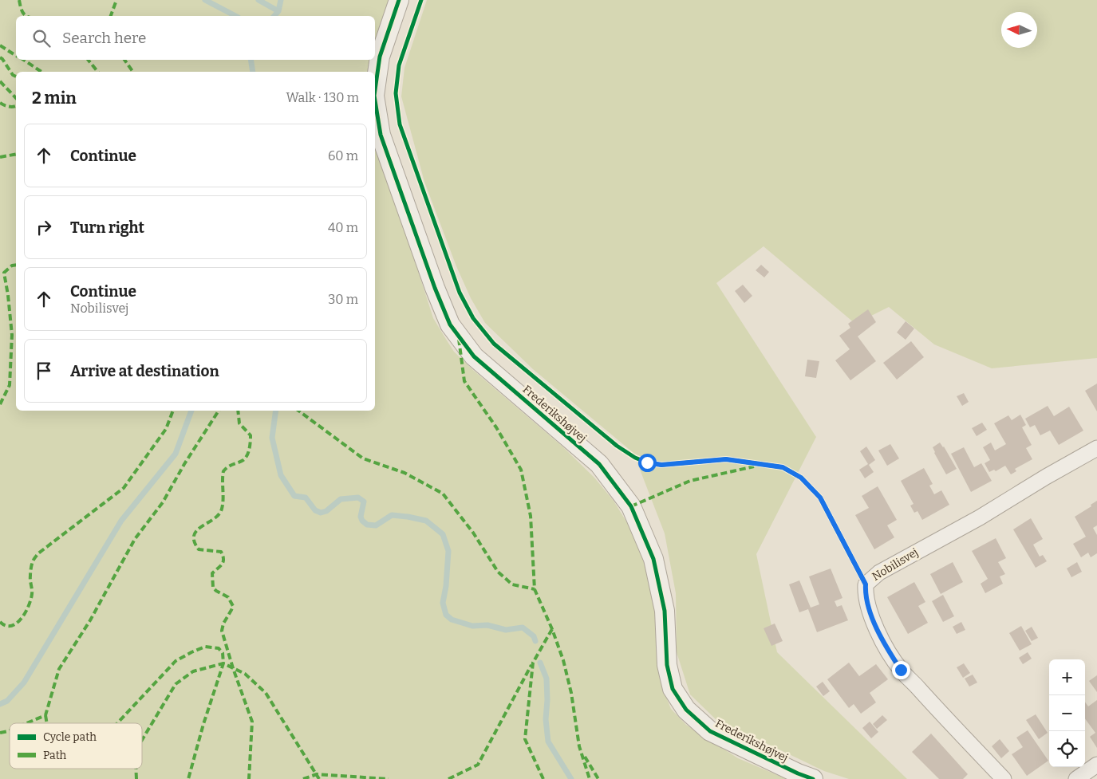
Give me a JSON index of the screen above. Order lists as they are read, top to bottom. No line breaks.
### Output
{"streets":{"street":["Frederikshøjvej","Nobilisvej"]},"legend":["Cycle path","Path"],"north":"left","page":{"search":"Search here","heading":["2 min","Walk · 130 m"],"list":[["Continue","60 m"],["Turn right","40 m"],["Continue","Nobilisvej","30 m"],"Arrive at destination"],"map_buttons":["+","−"]}}
